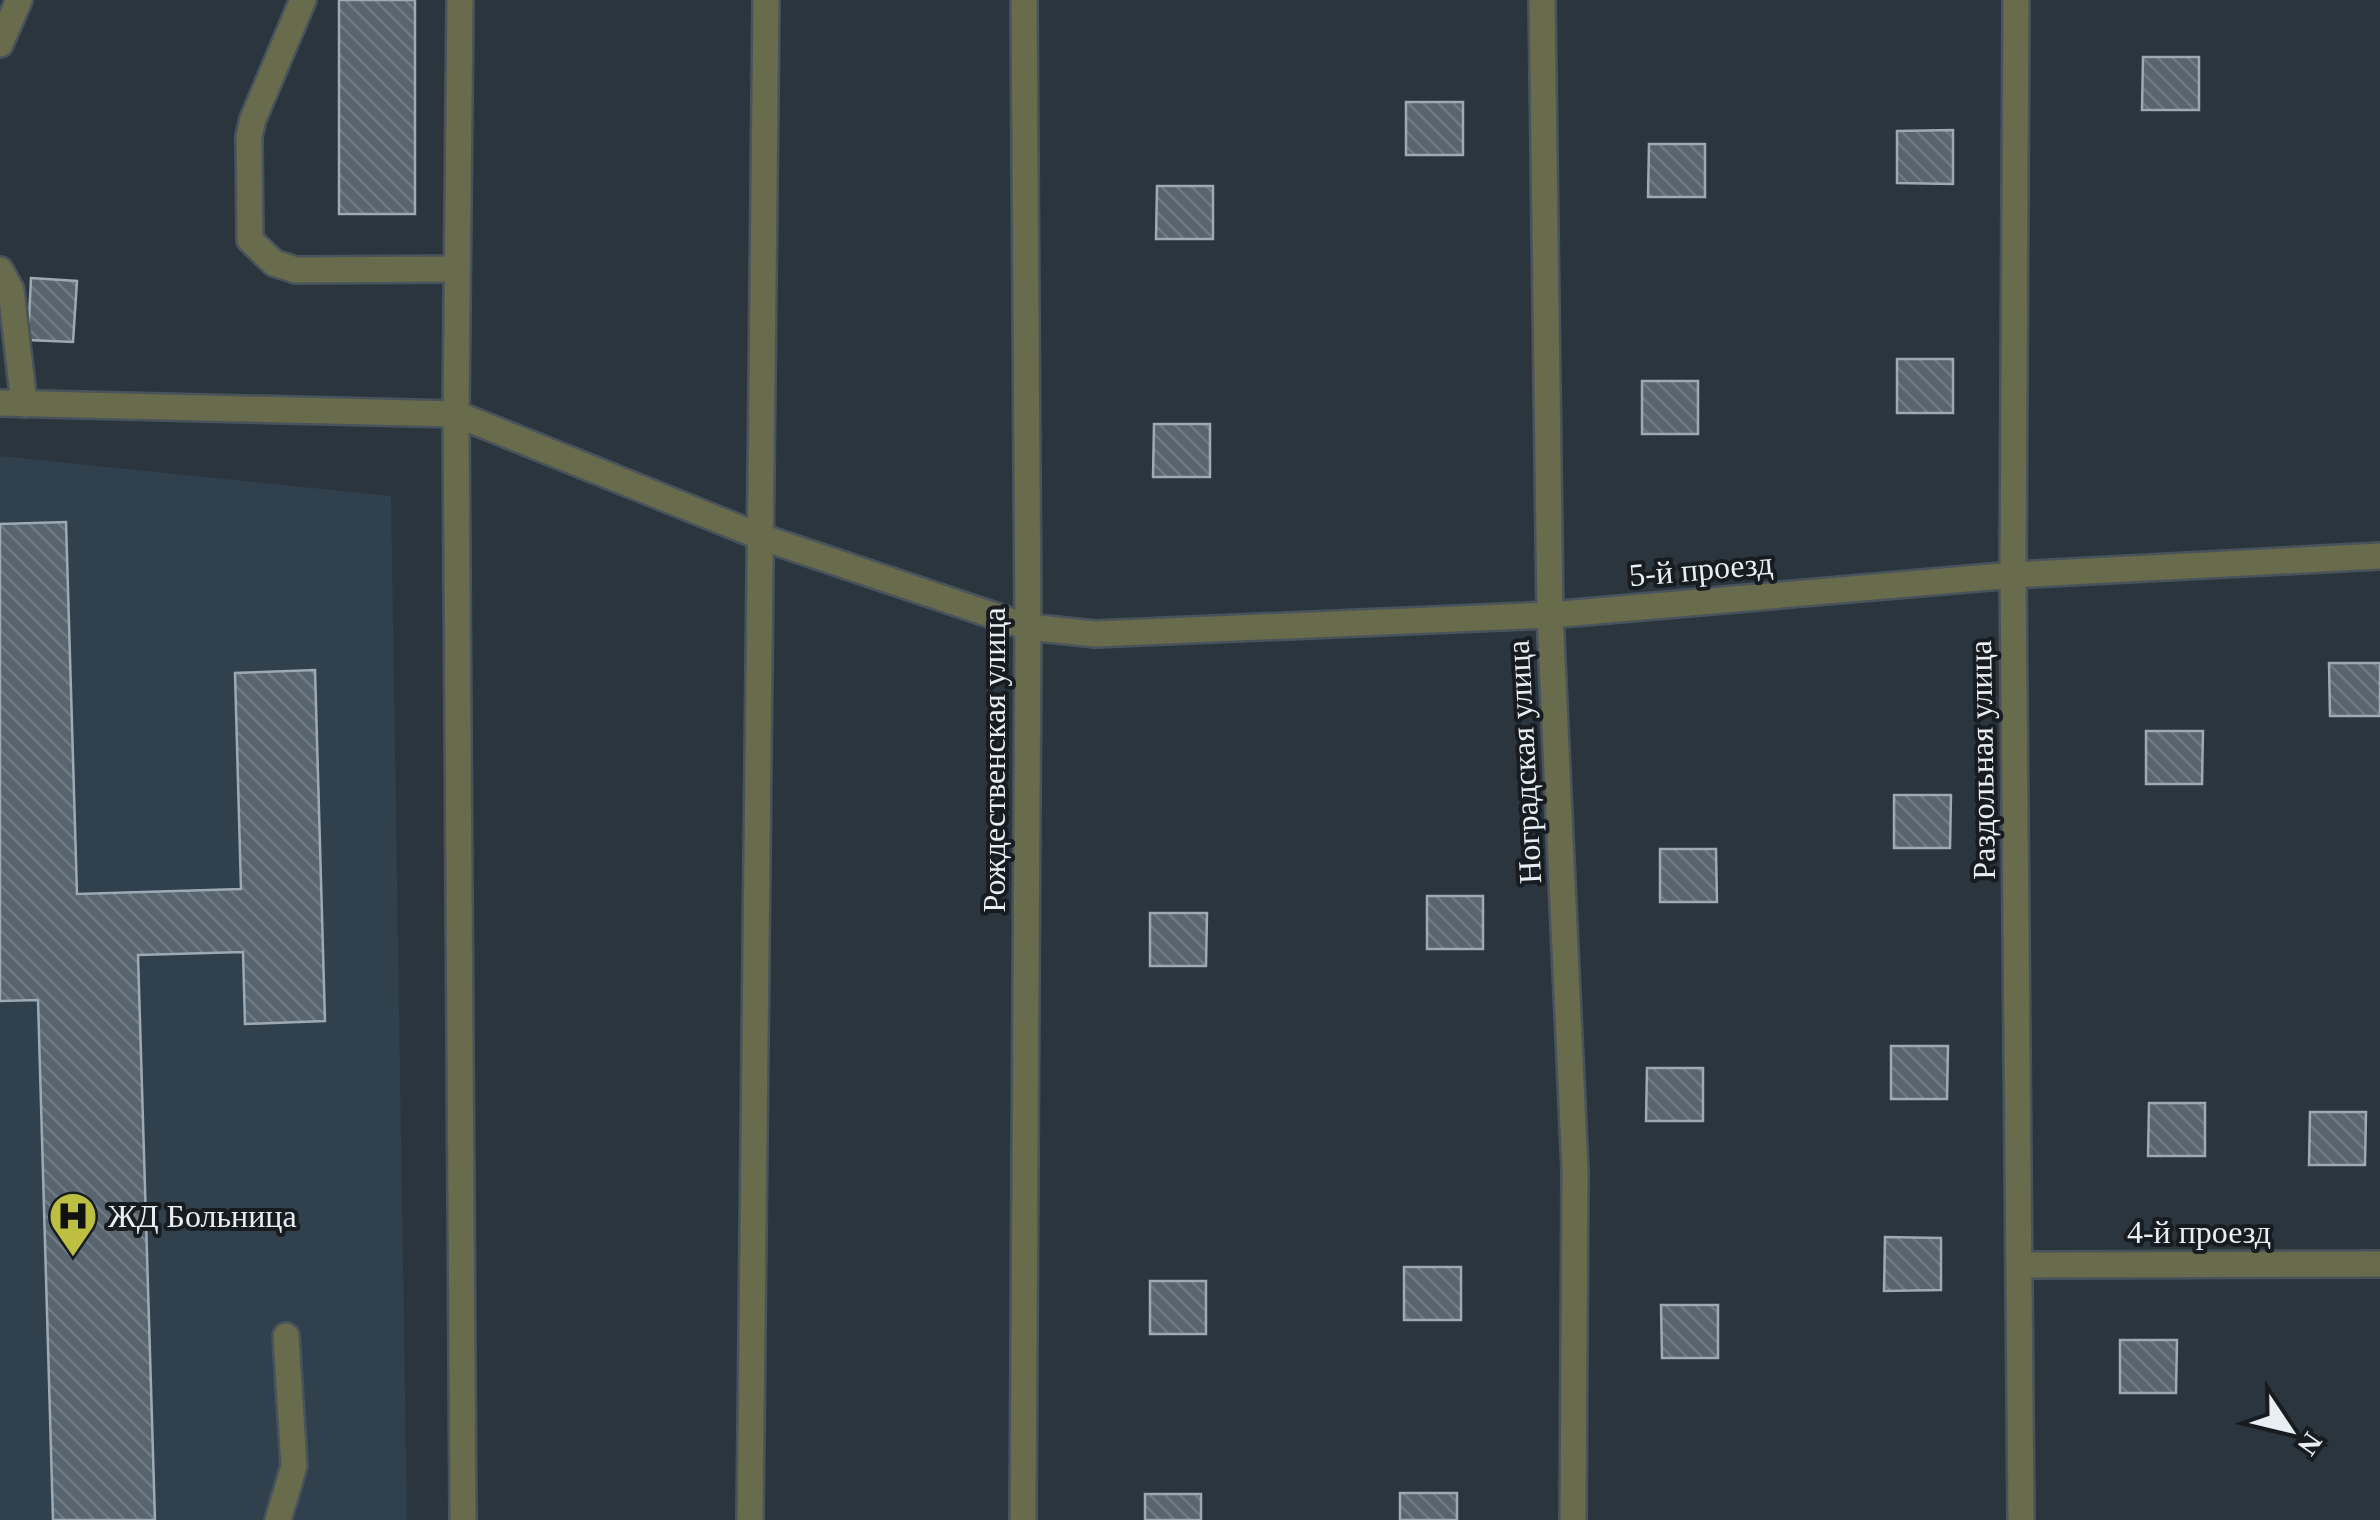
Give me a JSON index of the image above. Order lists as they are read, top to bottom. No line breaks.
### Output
{"streets":{"street":["5-й проезд","Рождественская улица","Раздольная улица","Ноградская улица","4-й проезд"]},"crossings":[["5-й проезд","Рождественская улица"],["5-й проезд","Раздольная улица"],["5-й проезд","Ноградская улица"],["Раздольная улица","4-й проезд"]],"places":{"hospital":["ЖД Больница"]},"north":"bottom right"}
